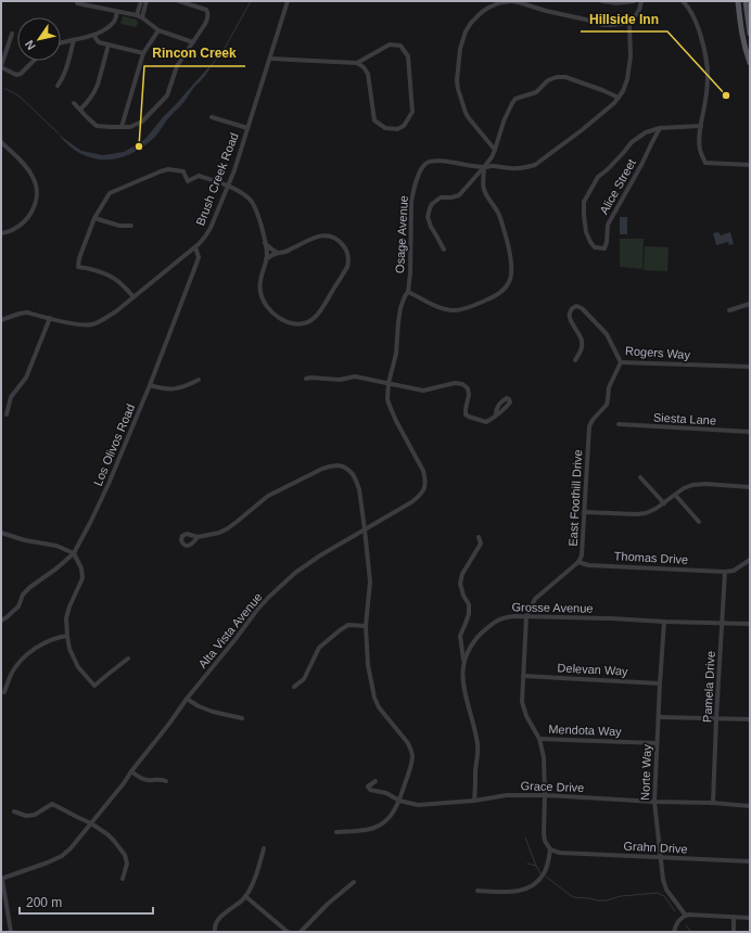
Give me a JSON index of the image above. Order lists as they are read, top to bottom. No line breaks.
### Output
{"streets":{"street":["Brush Creek Road","Alice Street","Osage Avenue","Rogers Way","Siesta Lane","Los Olivos Road","East Foothill Drive","Thomas Drive","Grosse Avenue","Alta Vista Avenue","Delevan Way","Pamela Drive","Mendota Way","Norte Way","Grace Drive","Grahn Drive"]},"crossings":[["Brush Creek Road","Los Olivos Road"],["Osage Avenue","Alta Vista Avenue"],["Rogers Way","East Foothill Drive"],["East Foothill Drive","Thomas Drive"],["East Foothill Drive","Grosse Avenue"],["East Foothill Drive","Delevan Way"],["East Foothill Drive","Mendota Way"],["East Foothill Drive","Grace Drive"],["East Foothill Drive","Grahn Drive"],["Thomas Drive","Pamela Drive"],["Grosse Avenue","Pamela Drive"],["Grosse Avenue","Norte Way"],["Grosse Avenue","Grace Drive"],["Delevan Way","Norte Way"],["Pamela Drive","Grace Drive"],["Mendota Way","Norte Way"],["Norte Way","Grace Drive"],["Norte Way","Grahn Drive"]],"places":["Hillside Inn","Rincon Creek"],"scale_bar":"200 m","north":"bottom left"}
